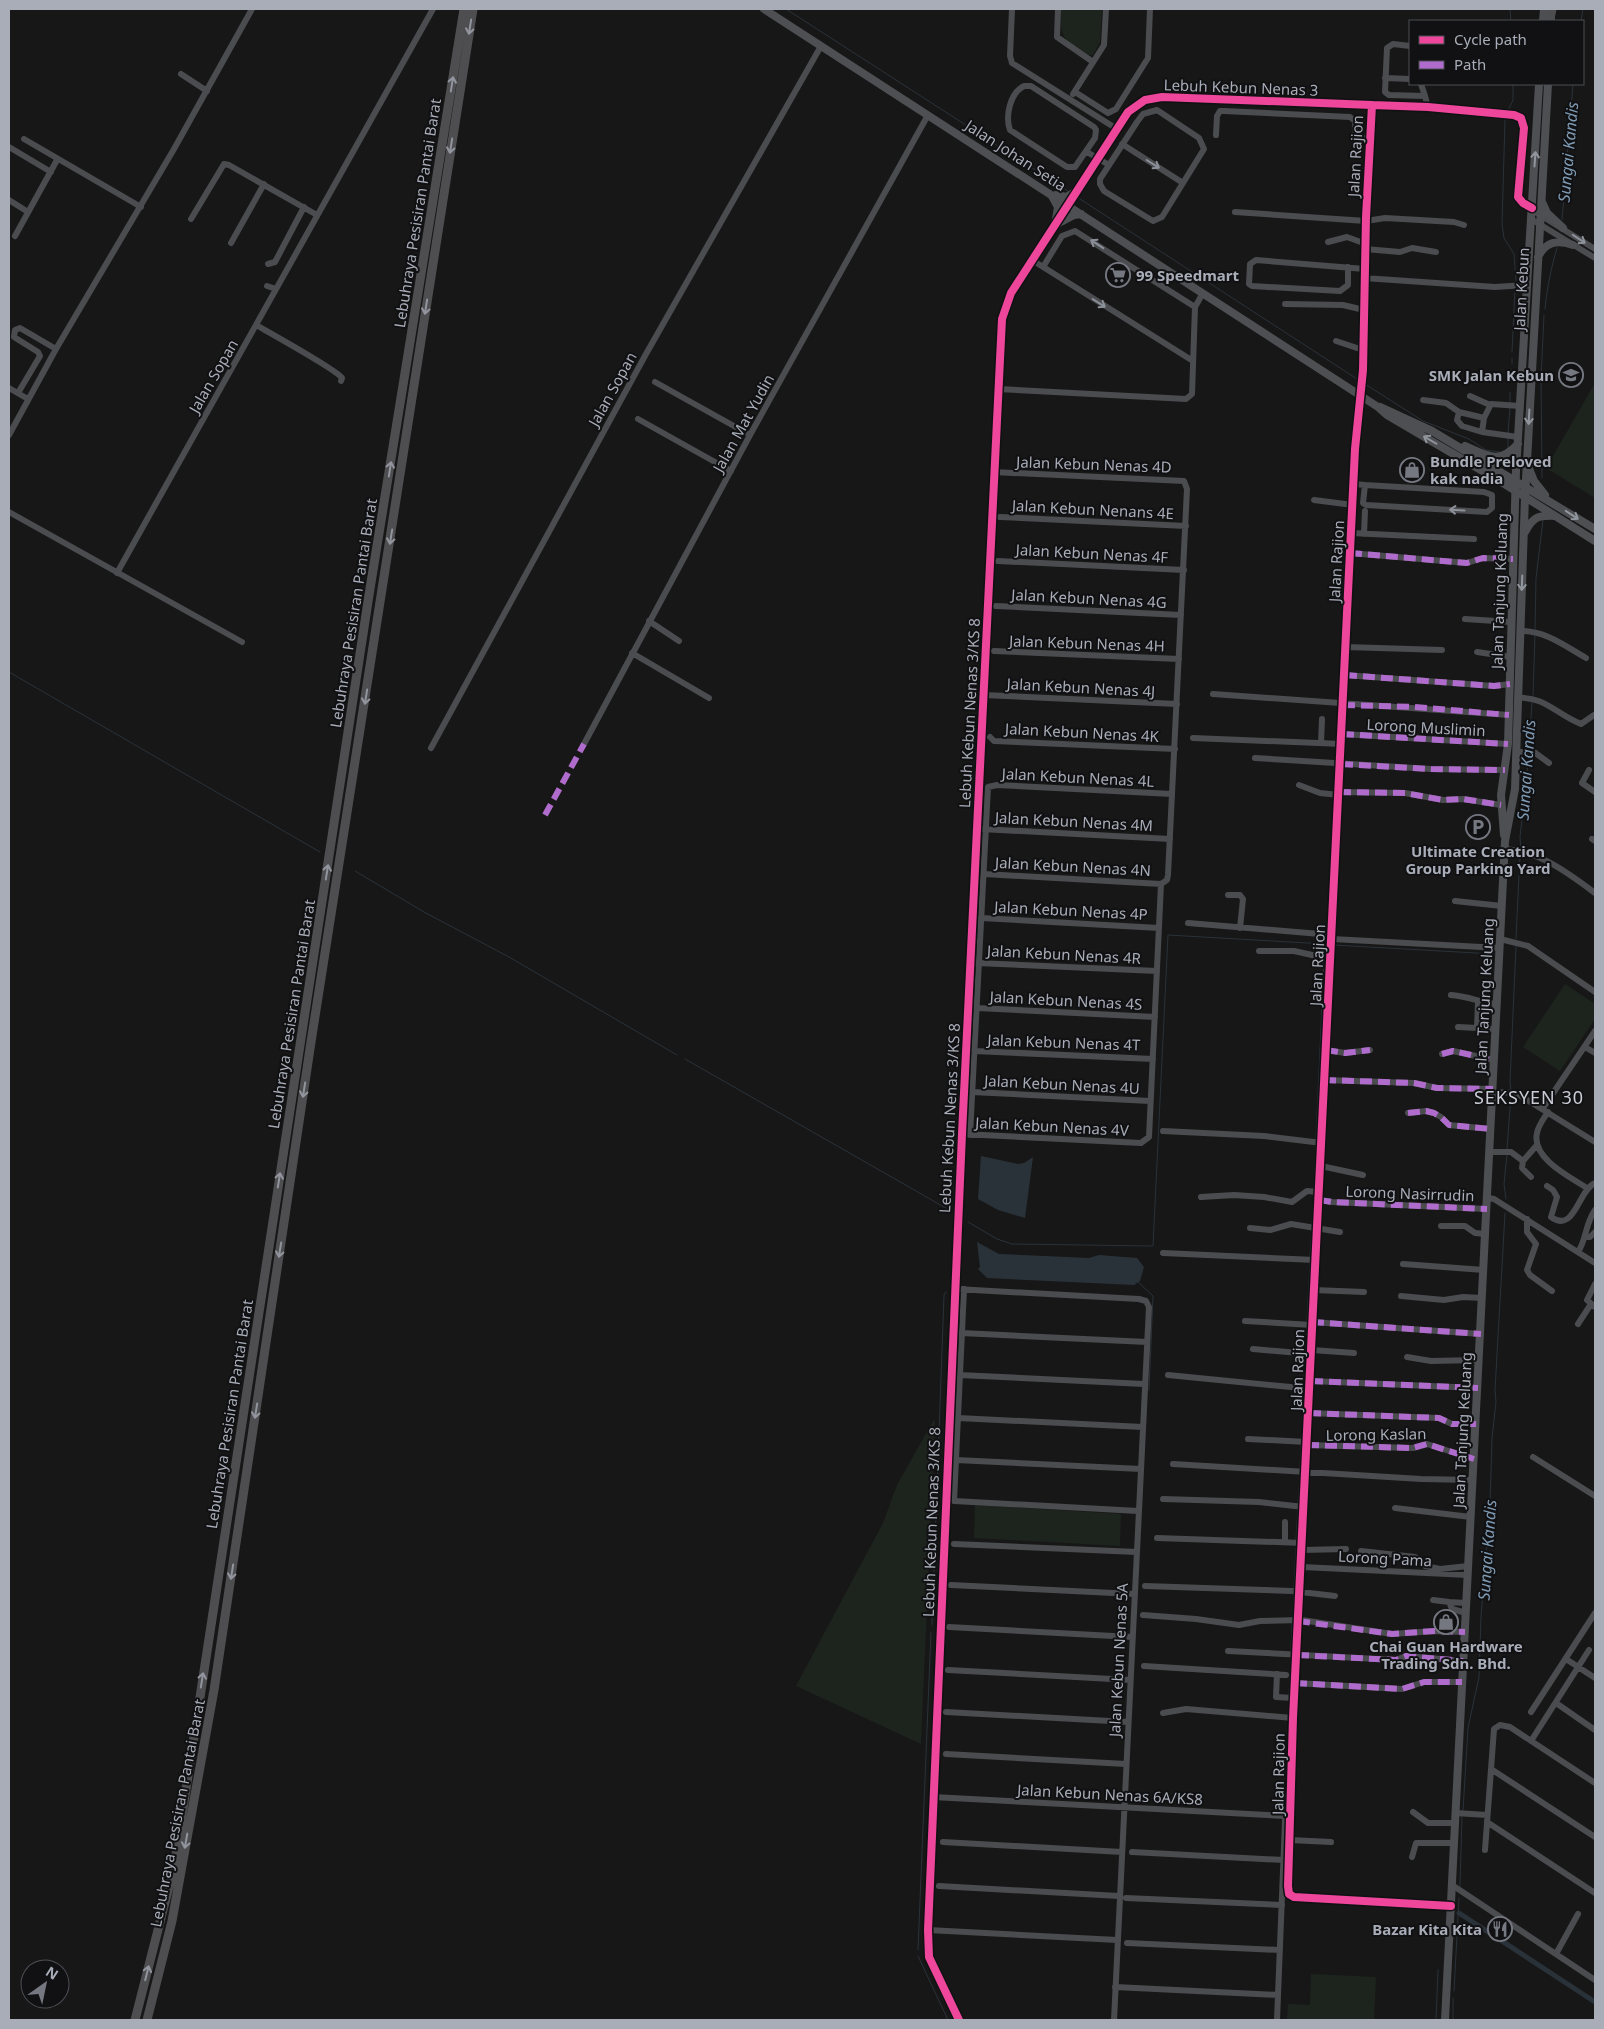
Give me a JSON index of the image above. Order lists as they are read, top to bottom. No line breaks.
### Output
{"streets":{"highway":["Lebuhraya Pesisiran Pantai Barat"],"main road":["Jalan Johan Setia","Jalan Kebun","Jalan Tanjung Keluang"],"street":["Lebuh Kebun Nenas 3","Jalan Rajion","Jalan Sopan","Jalan Mat Yudin","Jalan Kebun Nenas 4D","Jalan Kebun Nenans 4E","Jalan Kebun Nenas 4F","Jalan Kebun Nenas 4G","Jalan Kebun Nenas 4H","Jalan Kebun Nenas 4J","Lebuh Kebun Nenas 3/KS 8","Lorong Muslimin","Jalan Kebun Nenas 4K","Jalan Kebun Nenas 4L","Jalan Kebun Nenas 4M","Jalan Kebun Nenas 4N","Jalan Kebun Nenas 4P","Jalan Kebun Nenas 4R","Jalan Kebun Nenas 4S","Jalan Kebun Nenas 4T","Jalan Kebun Nenas 4U","Jalan Kebun Nenas 4V","Lorong Nasirrudin","Lorong Kaslan","Lorong Pama","Jalan Kebun Nenas 5A","Jalan Kebun Nenas 6A/KS8"]},"crossings":[["Lebuh Kebun Nenas 3","Jalan Johan Setia"],["Lebuh Kebun Nenas 3","Jalan Rajion"],["Lebuh Kebun Nenas 3","Lebuh Kebun Nenas 3/KS 8"],["Jalan Johan Setia","Jalan Rajion"],["Jalan Johan Setia","Jalan Kebun"],["Jalan Johan Setia","Jalan Sopan"],["Jalan Johan Setia","Jalan Mat Yudin"],["Jalan Johan Setia","Jalan Tanjung Keluang"],["Jalan Rajion","Jalan Kebun"],["Jalan Rajion","Jalan Tanjung Keluang"],["Jalan Rajion","Lorong Muslimin"],["Jalan Rajion","Lorong Nasirrudin"],["Jalan Rajion","Lorong Kaslan"],["Jalan Rajion","Lorong Pama"],["Jalan Kebun","Jalan Tanjung Keluang"],["Jalan Kebun Nenas 4D","Jalan Kebun Nenans 4E"],["Jalan Kebun Nenas 4D","Lebuh Kebun Nenas 3/KS 8"],["Jalan Tanjung Keluang","Lorong Muslimin"],["Jalan Tanjung Keluang","Lorong Nasirrudin"],["Jalan Tanjung Keluang","Lorong Kaslan"],["Jalan Tanjung Keluang","Lorong Pama"],["Jalan Kebun Nenas 4J","Lebuh Kebun Nenas 3/KS 8"],["Lebuh Kebun Nenas 3/KS 8","Jalan Kebun Nenas 4M"],["Lebuh Kebun Nenas 3/KS 8","Jalan Kebun Nenas 4R"],["Lebuh Kebun Nenas 3/KS 8","Jalan Kebun Nenas 4V"],["Lebuh Kebun Nenas 3/KS 8","Jalan Kebun Nenas 6A/KS8"],["Jalan Kebun Nenas 4L","Jalan Kebun Nenas 4M"],["Jalan Kebun Nenas 4U","Jalan Kebun Nenas 4V"],["Jalan Kebun Nenas 5A","Jalan Kebun Nenas 6A/KS8"]],"districts":["SEKSYEN 30"],"water":["Sungai Kandis"],"places":{"supermarket":["99 Speedmart"],"school or university":["SMK Jalan Kebun"],"shop":["Bundle Preloved kak nadia","Chai Guan Hardware Trading Sdn. Bhd."],"parking":["Ultimate Creation Group Parking Yard"],"restaurant":["Bazar Kita Kita"]},"legend":["Cycle path","Path"],"north":"top right"}
